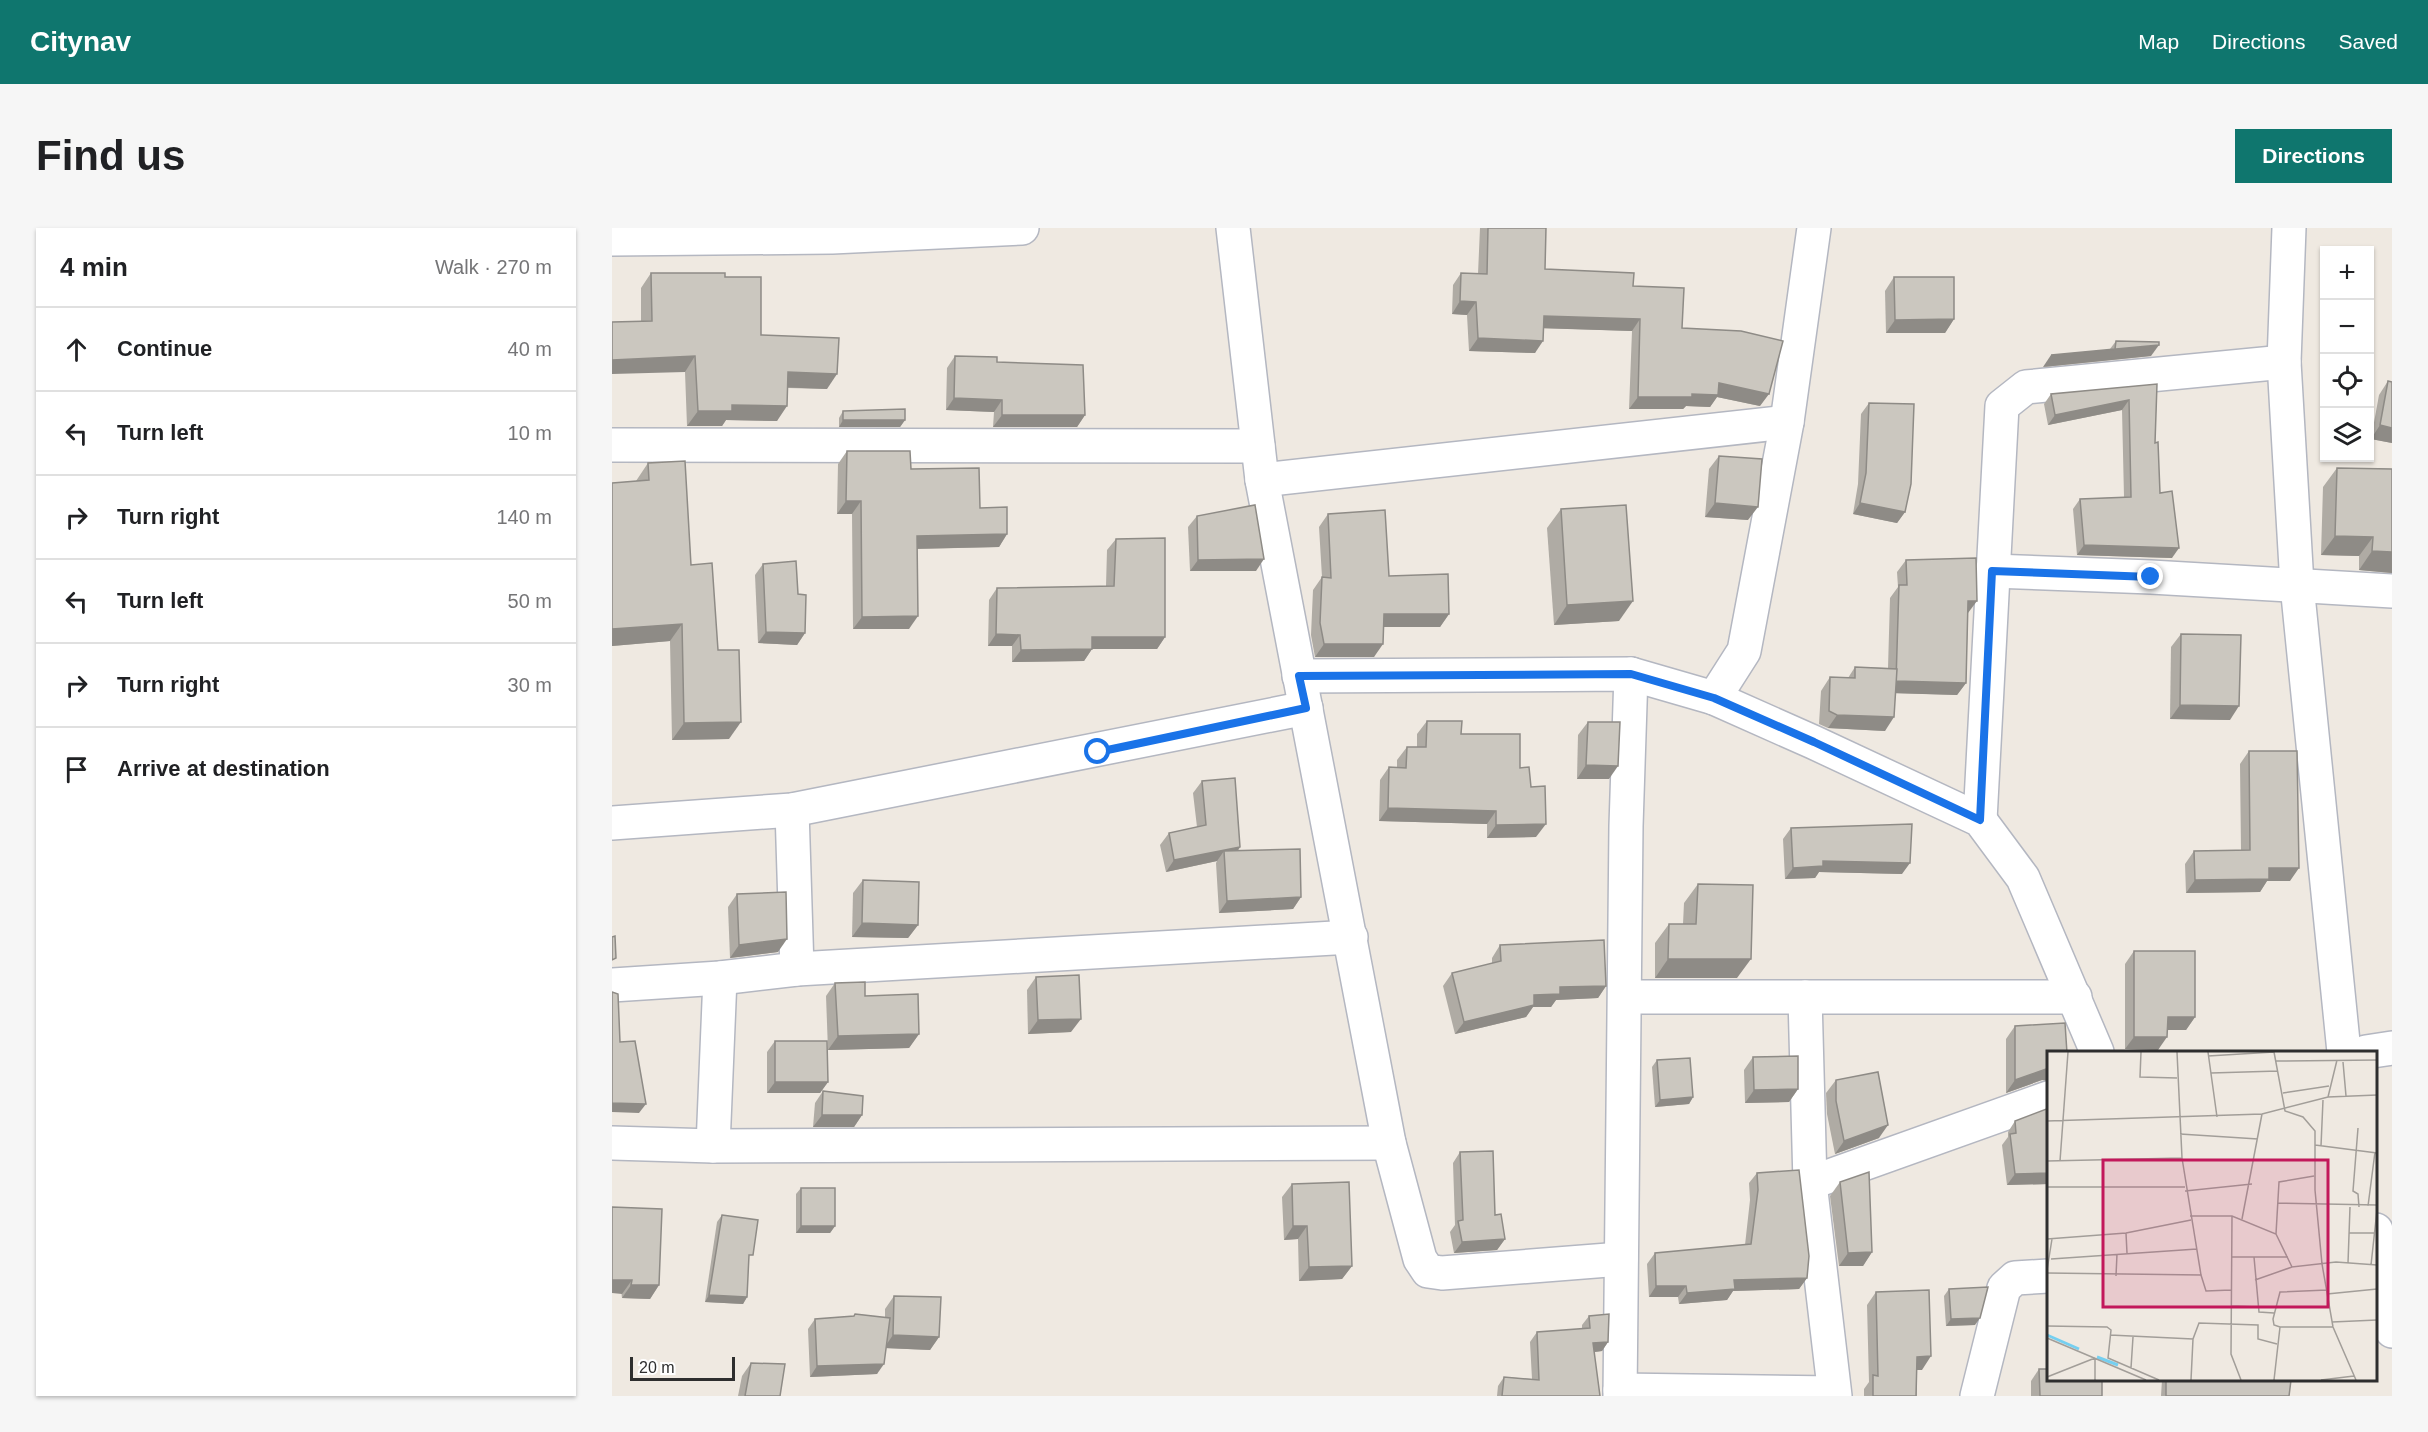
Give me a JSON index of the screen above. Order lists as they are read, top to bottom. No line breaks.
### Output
{"scale_bar":"20 m","page":{"header":"Citynav","nav":["Map","Directions","Saved"],"buttons":"Directions","title":"Find us","heading":["4 min","Walk · 270 m"],"map_buttons":["+","−"],"list":[["Continue","40 m"],["Turn left","10 m"],["Turn right","140 m"],["Turn left","50 m"],["Turn right","30 m"],"Arrive at destination"],"scale":"20 m"}}
